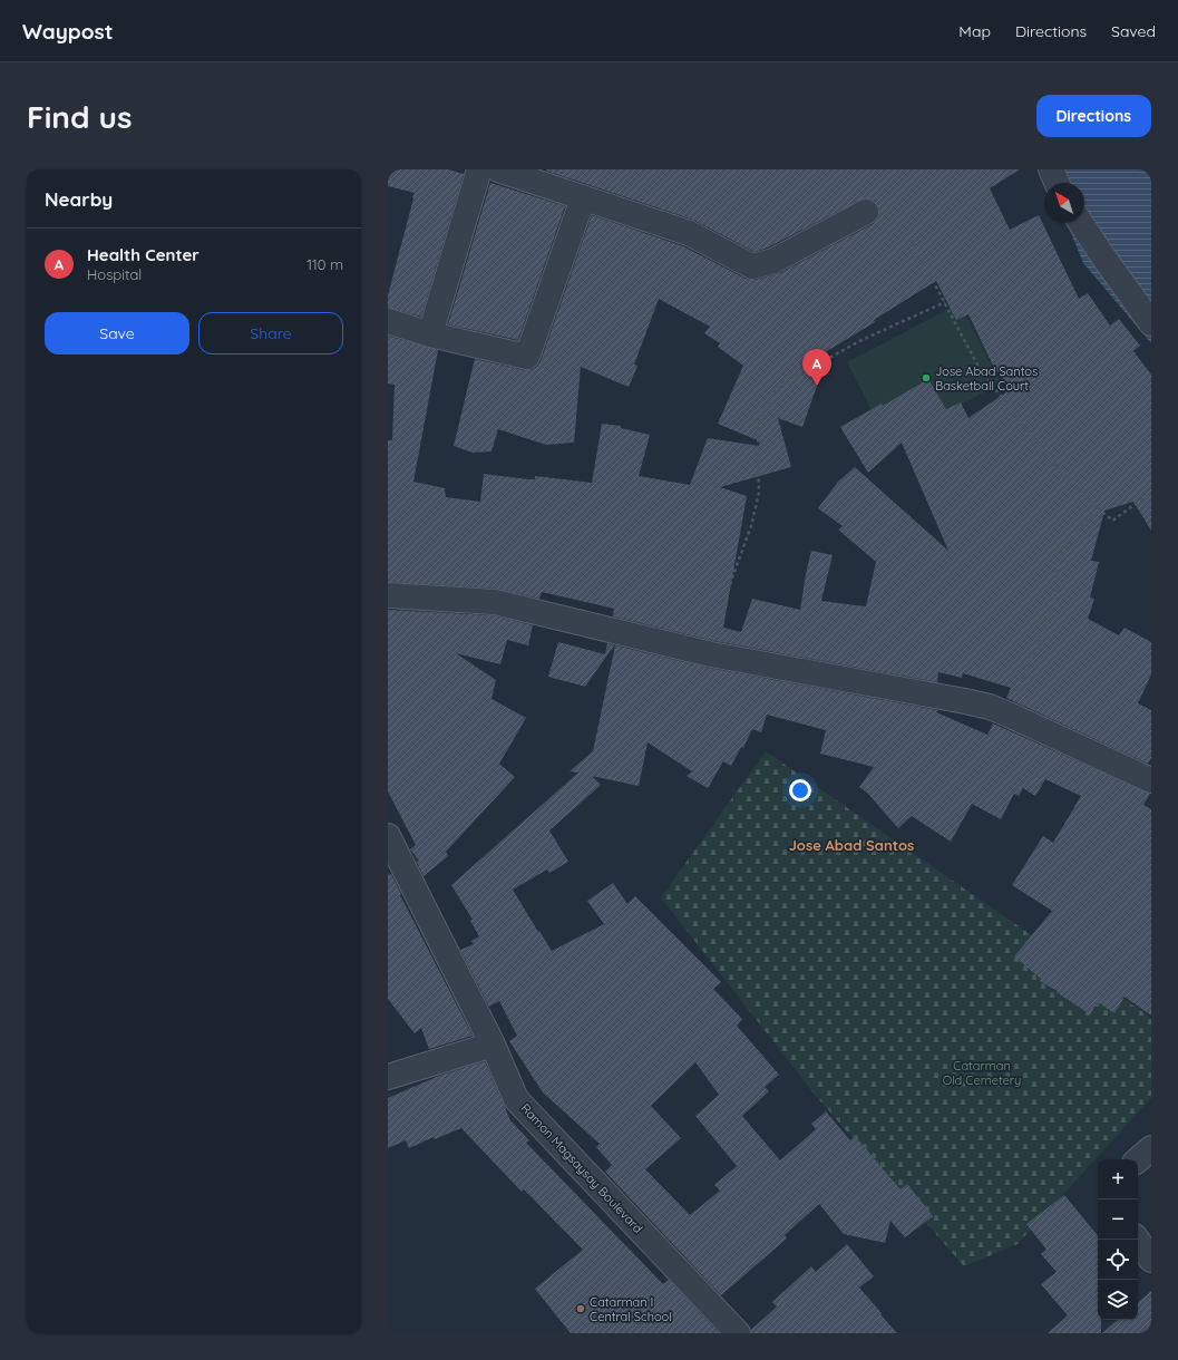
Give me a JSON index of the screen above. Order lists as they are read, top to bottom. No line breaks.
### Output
{"streets":{"street":["Ramon Magsaysay Boulevard"]},"districts":["Jose Abad Santos"],"parks":["Catarman Old Cemetery"],"places":["Jose Abad Santos Basketball Court","Catarman I Central School"],"north":"top left","page":{"header":"Waypost","nav":["Map","Directions","Saved"],"buttons":["Directions",["Save","Share"]],"title":"Find us","heading":"Nearby","list":[{"mark":"A","name":"Health Center","note":"Hospital","value":"110 m"}],"pins":"A","map_buttons":["+","−"]}}
